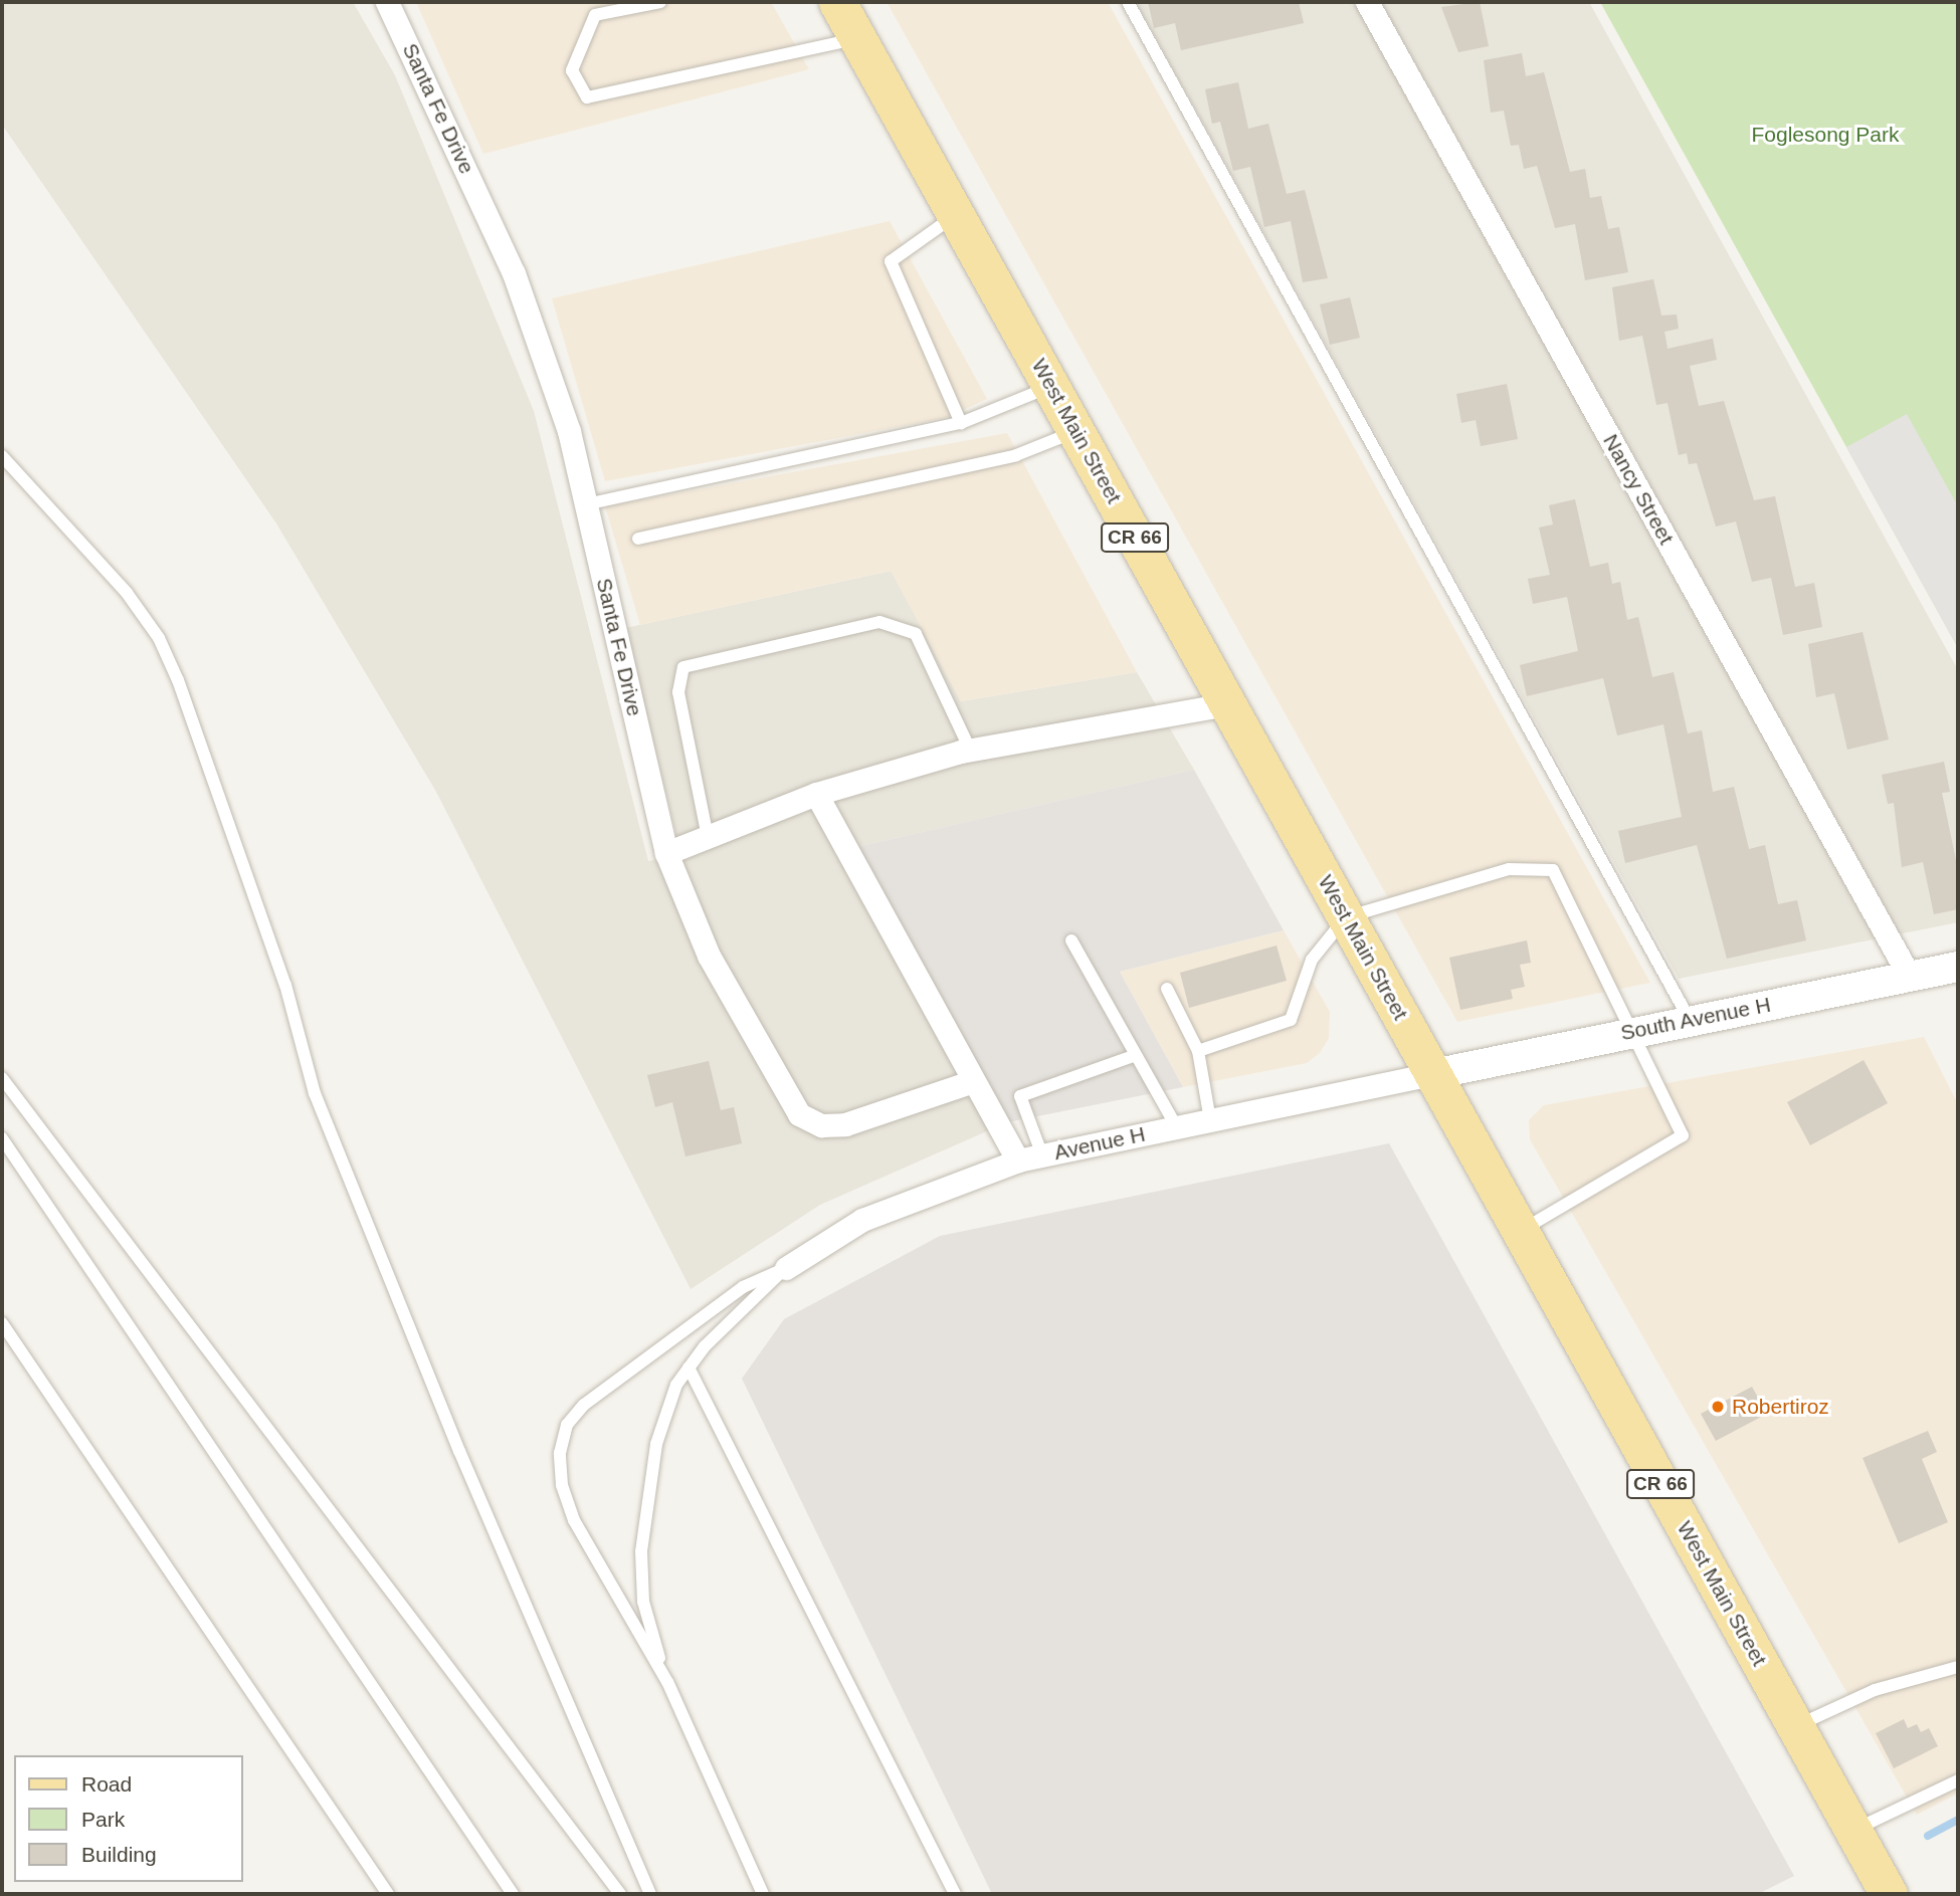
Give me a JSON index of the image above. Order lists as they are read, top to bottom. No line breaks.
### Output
{"streets":{"main road":["West Main Street","CR 66"],"street":["Santa Fe Drive","Nancy Street","South Avenue H","Avenue H"]},"crossings":[["West Main Street","South Avenue H"],["West Main Street","Avenue H"],["Nancy Street","South Avenue H"],["South Avenue H","Avenue H"]],"parks":["Foglesong Park"],"places":["Robertiroz"],"legend":["Road","Park","Building"]}
